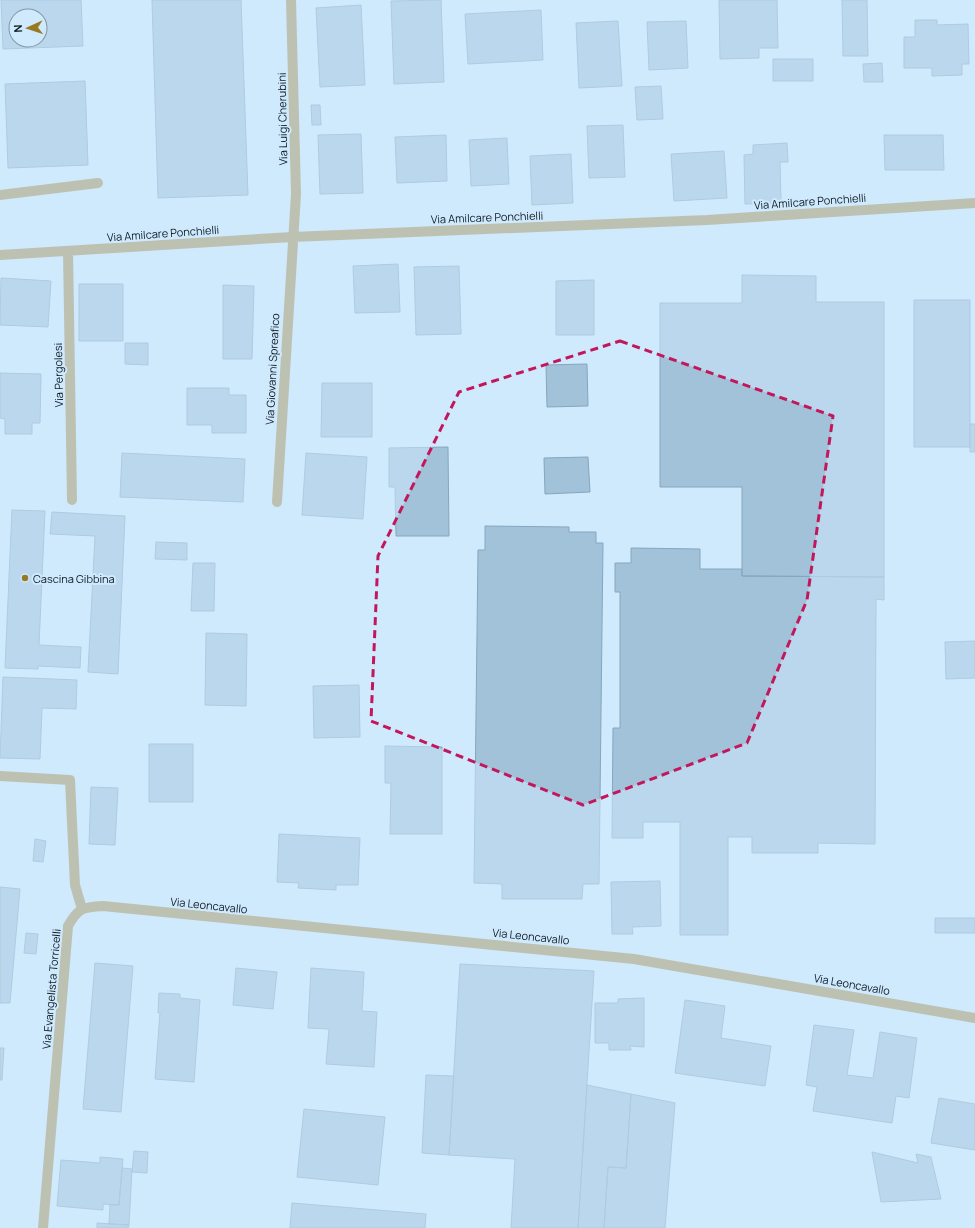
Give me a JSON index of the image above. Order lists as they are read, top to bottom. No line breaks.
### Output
{"streets":{"street":["Via Luigi Cherubini","Via Amilcare Ponchielli","Via Giovanni Spreafico","Via Pergolesi","Via Leoncavallo","Via Evangelista Torricelli"]},"crossings":[["Via Luigi Cherubini","Via Amilcare Ponchielli"],["Via Luigi Cherubini","Via Giovanni Spreafico"],["Via Amilcare Ponchielli","Via Giovanni Spreafico"],["Via Amilcare Ponchielli","Via Pergolesi"],["Via Leoncavallo","Via Evangelista Torricelli"]],"places":["Cascina Gibbina"],"north":"left"}
